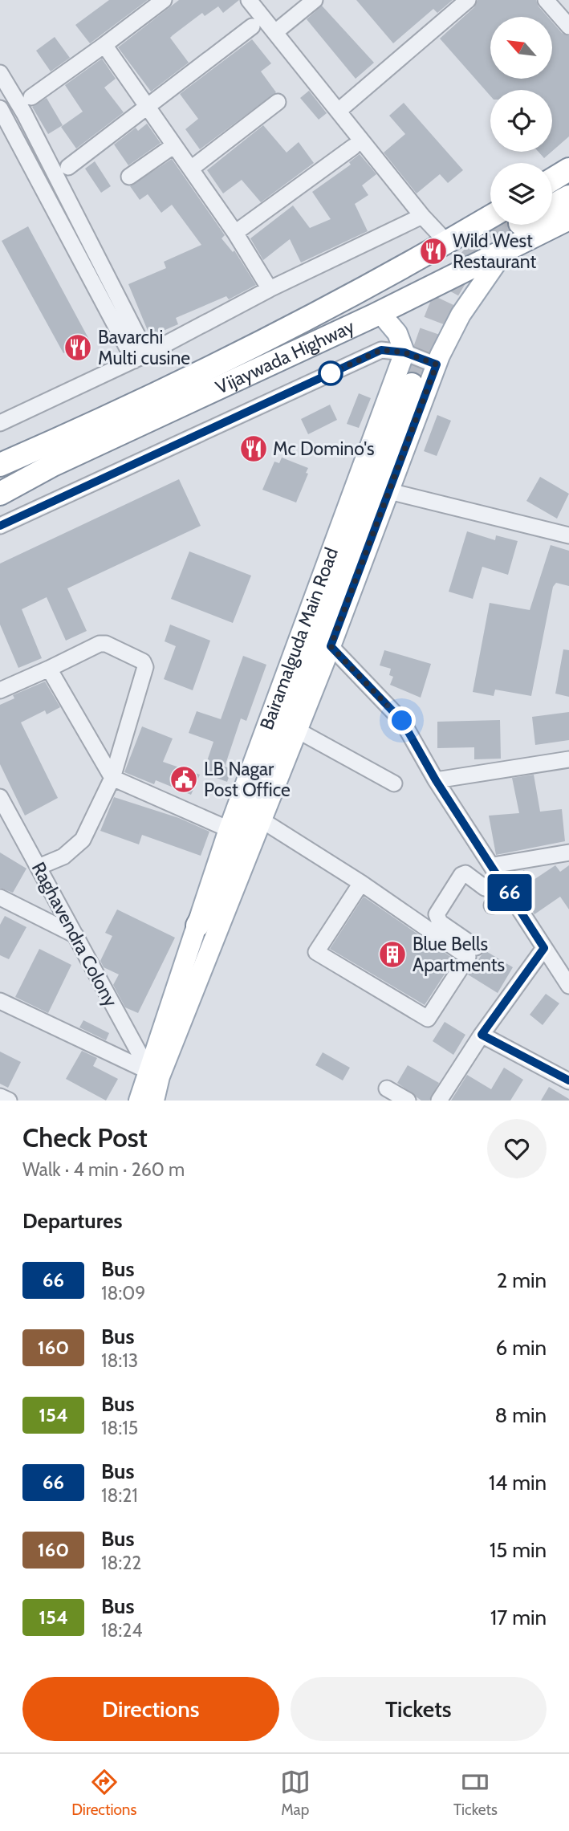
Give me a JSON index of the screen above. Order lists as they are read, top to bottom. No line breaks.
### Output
{"streets":{"highway":["Vijaywada Highway"],"main road":["Bairamalguda Main Road"],"street":["Raghavendra Colony"]},"crossings":[["Bairamalguda Main Road","Raghavendra Colony"]],"places":{"restaurant":["Wild West Restaurant","Bavarchi Multi cusine","Mc Domino's"],"public building":["LB Nagar Post Office"],"building":["Blue Bells Apartments"]},"lines":["bus line 66"],"north":"top left","page":{"on_map":"66","heading":[["Check Post","Walk · 4 min · 260 m"],"Departures"],"list":[{"mark":"66","name":"Bus","note":"18:09","value":"2 min"},{"mark":"160","name":"Bus","note":"18:13","value":"6 min"},{"mark":"154","name":"Bus","note":"18:15","value":"8 min"},{"mark":"66","name":"Bus","note":"18:21","value":"14 min"},{"mark":"160","name":"Bus","note":"18:22","value":"15 min"},{"mark":"154","name":"Bus","note":"18:24","value":"17 min"}],"buttons":["Directions","Tickets"],"tabs":["Directions","Map","Tickets"]}}
